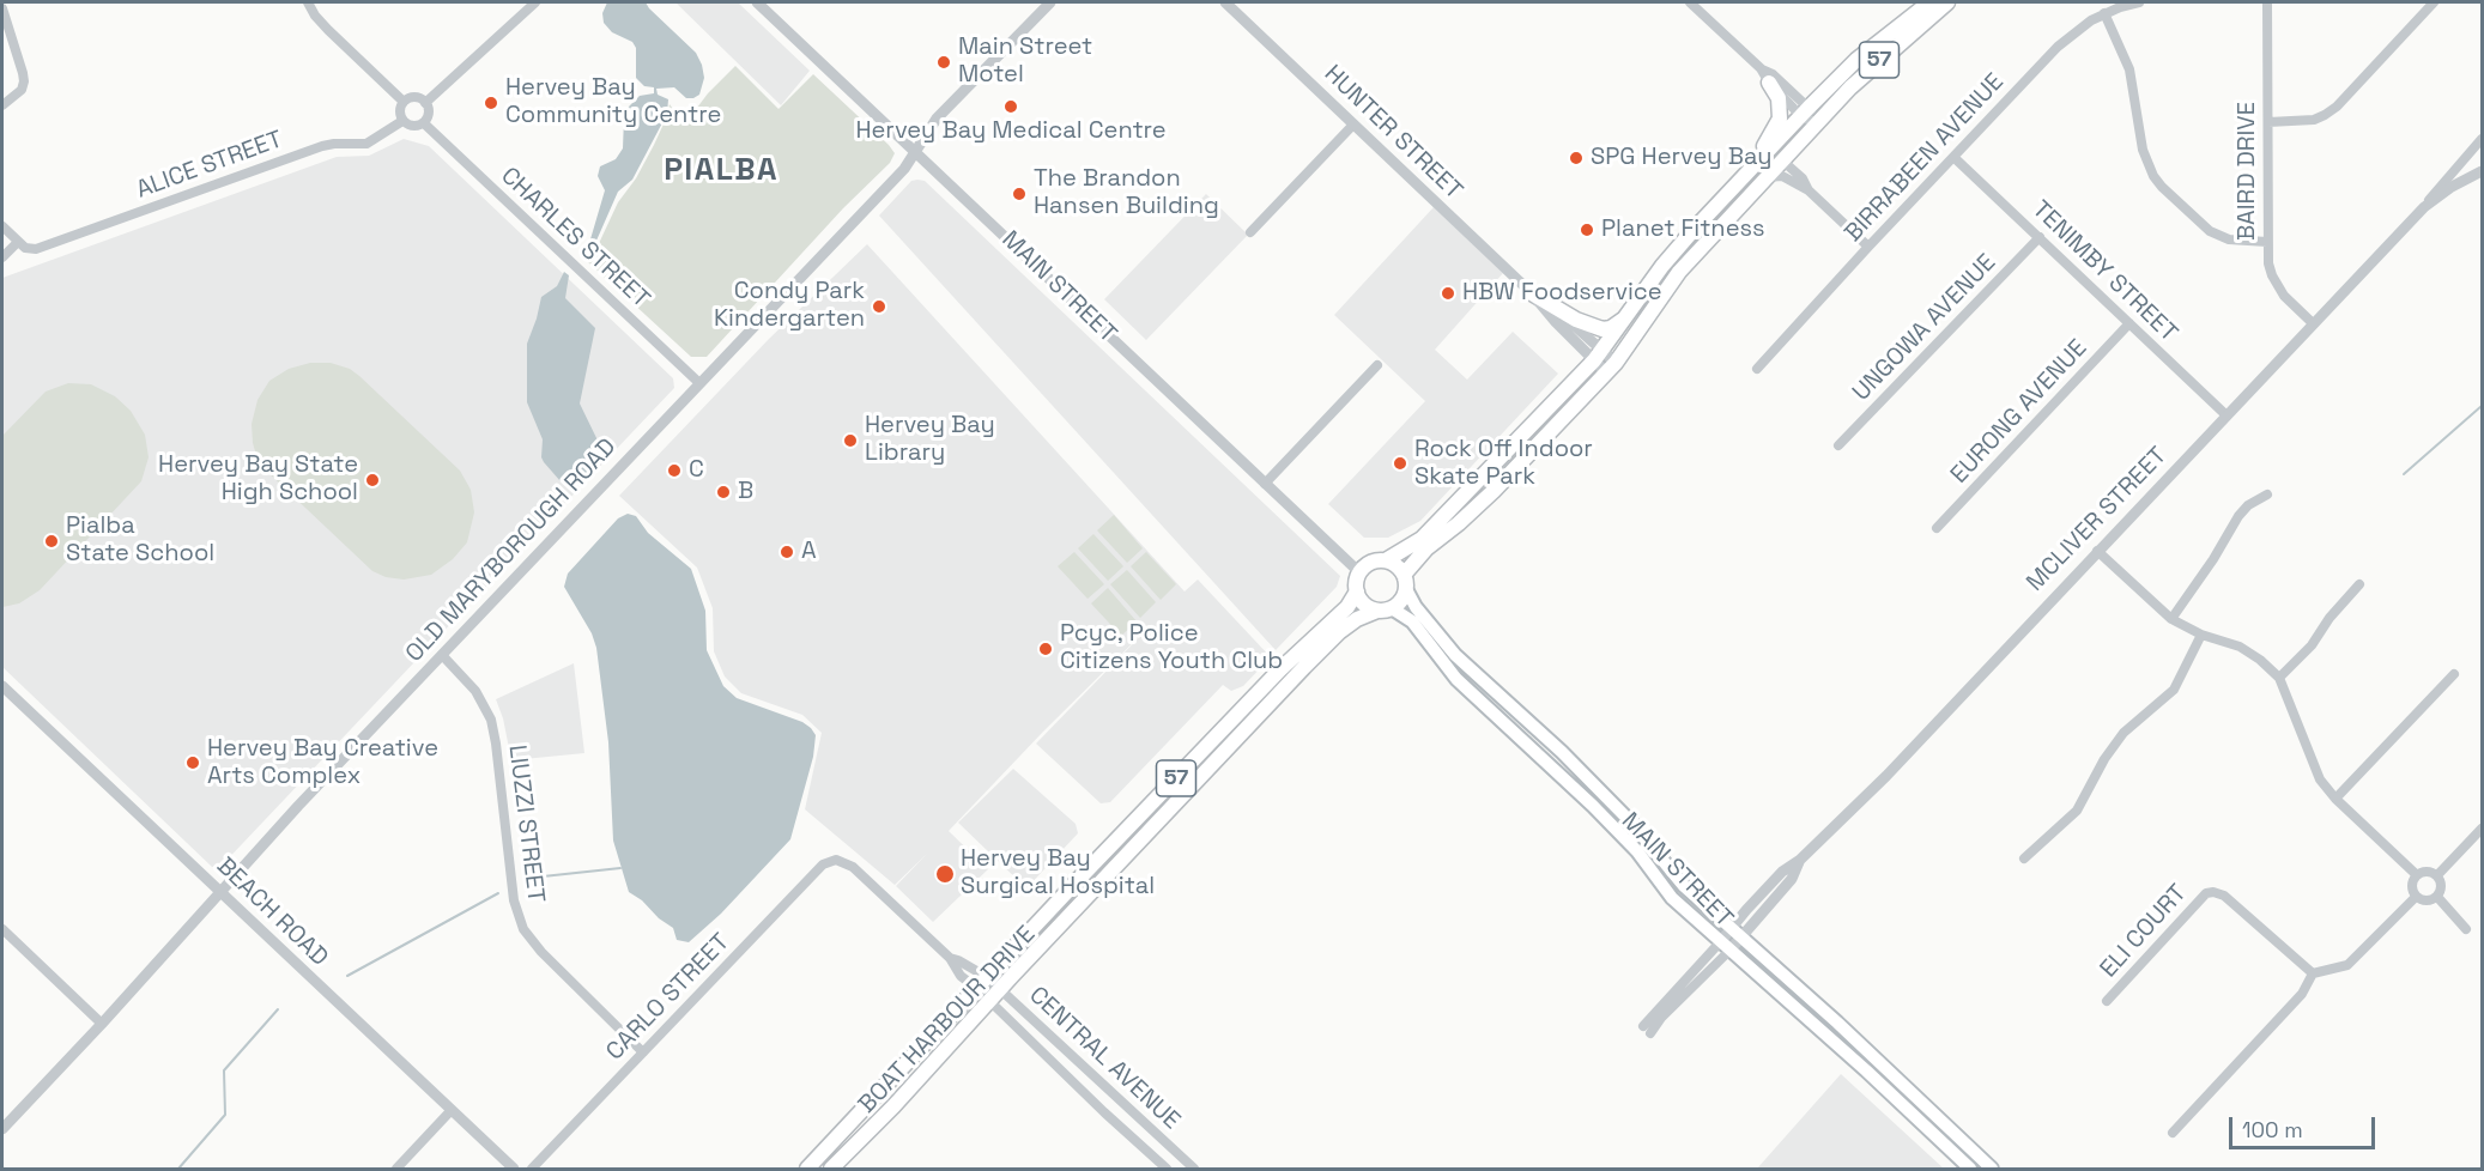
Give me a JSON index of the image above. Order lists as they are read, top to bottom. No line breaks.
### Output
{"streets":{"main road":["57","MAIN STREET","BOAT HARBOUR DRIVE"],"street":["HUNTER STREET","BIRRABEEN AVENUE","ALICE STREET","BAIRD DRIVE","CHARLES STREET","TENIMBY STREET","UNGOWA AVENUE","EURONG AVENUE","MCLIVER STREET","OLD MARYBOROUGH ROAD","LIUZZI STREET","BEACH ROAD","ELI COURT","CARLO STREET","CENTRAL AVENUE"]},"crossings":[["57","HUNTER STREET"],["57","MAIN STREET"],["57","BOAT HARBOUR DRIVE"],["BIRRABEEN AVENUE","TENIMBY STREET"],["ALICE STREET","CHARLES STREET"],["BAIRD DRIVE","MCLIVER STREET"],["CHARLES STREET","OLD MARYBOROUGH ROAD"],["TENIMBY STREET","UNGOWA AVENUE"],["TENIMBY STREET","EURONG AVENUE"],["TENIMBY STREET","MCLIVER STREET"],["MAIN STREET","MCLIVER STREET"],["MAIN STREET","OLD MARYBOROUGH ROAD"],["MAIN STREET","BOAT HARBOUR DRIVE"],["OLD MARYBOROUGH ROAD","LIUZZI STREET"],["OLD MARYBOROUGH ROAD","BEACH ROAD"],["LIUZZI STREET","CARLO STREET"],["BOAT HARBOUR DRIVE","CENTRAL AVENUE"]],"districts":["PIALBA"],"places":["Main Street Motel","Hervey Bay Community Centre","Hervey Bay Medical Centre","SPG Hervey Bay","The Brandon Hansen Building","Planet Fitness","HBW Foodservice","Condy Park Kindergarten","Hervey Bay Library","Rock Off Indoor Skate Park","C","Hervey Bay State High School","B","Pialba State School","A","Pcyc, Police Citizens Youth Club","Hervey Bay Creative Arts Complex","Hervey Bay Surgical Hospital"],"scale_bar":"100 m"}
